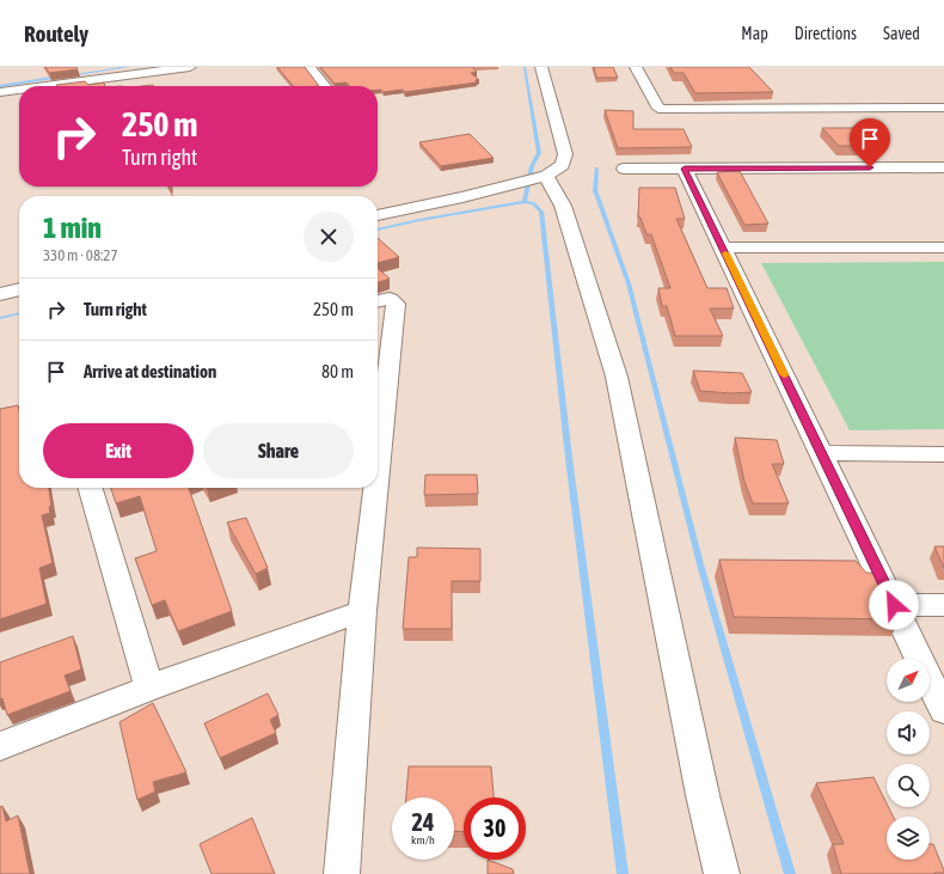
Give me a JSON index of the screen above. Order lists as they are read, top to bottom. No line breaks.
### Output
{"north":"top right","page":{"header":"Routely","nav":["Map","Directions","Saved"],"turn":["250 m","Turn right"],"heading":["1 min","330 m · 08:27"],"list":[{"name":"Turn right","value":"250 m"},{"name":"Arrive at destination","value":"80 m"}],"buttons":["Exit","Share"],"speed":"24 km/h","limit":"30"}}
